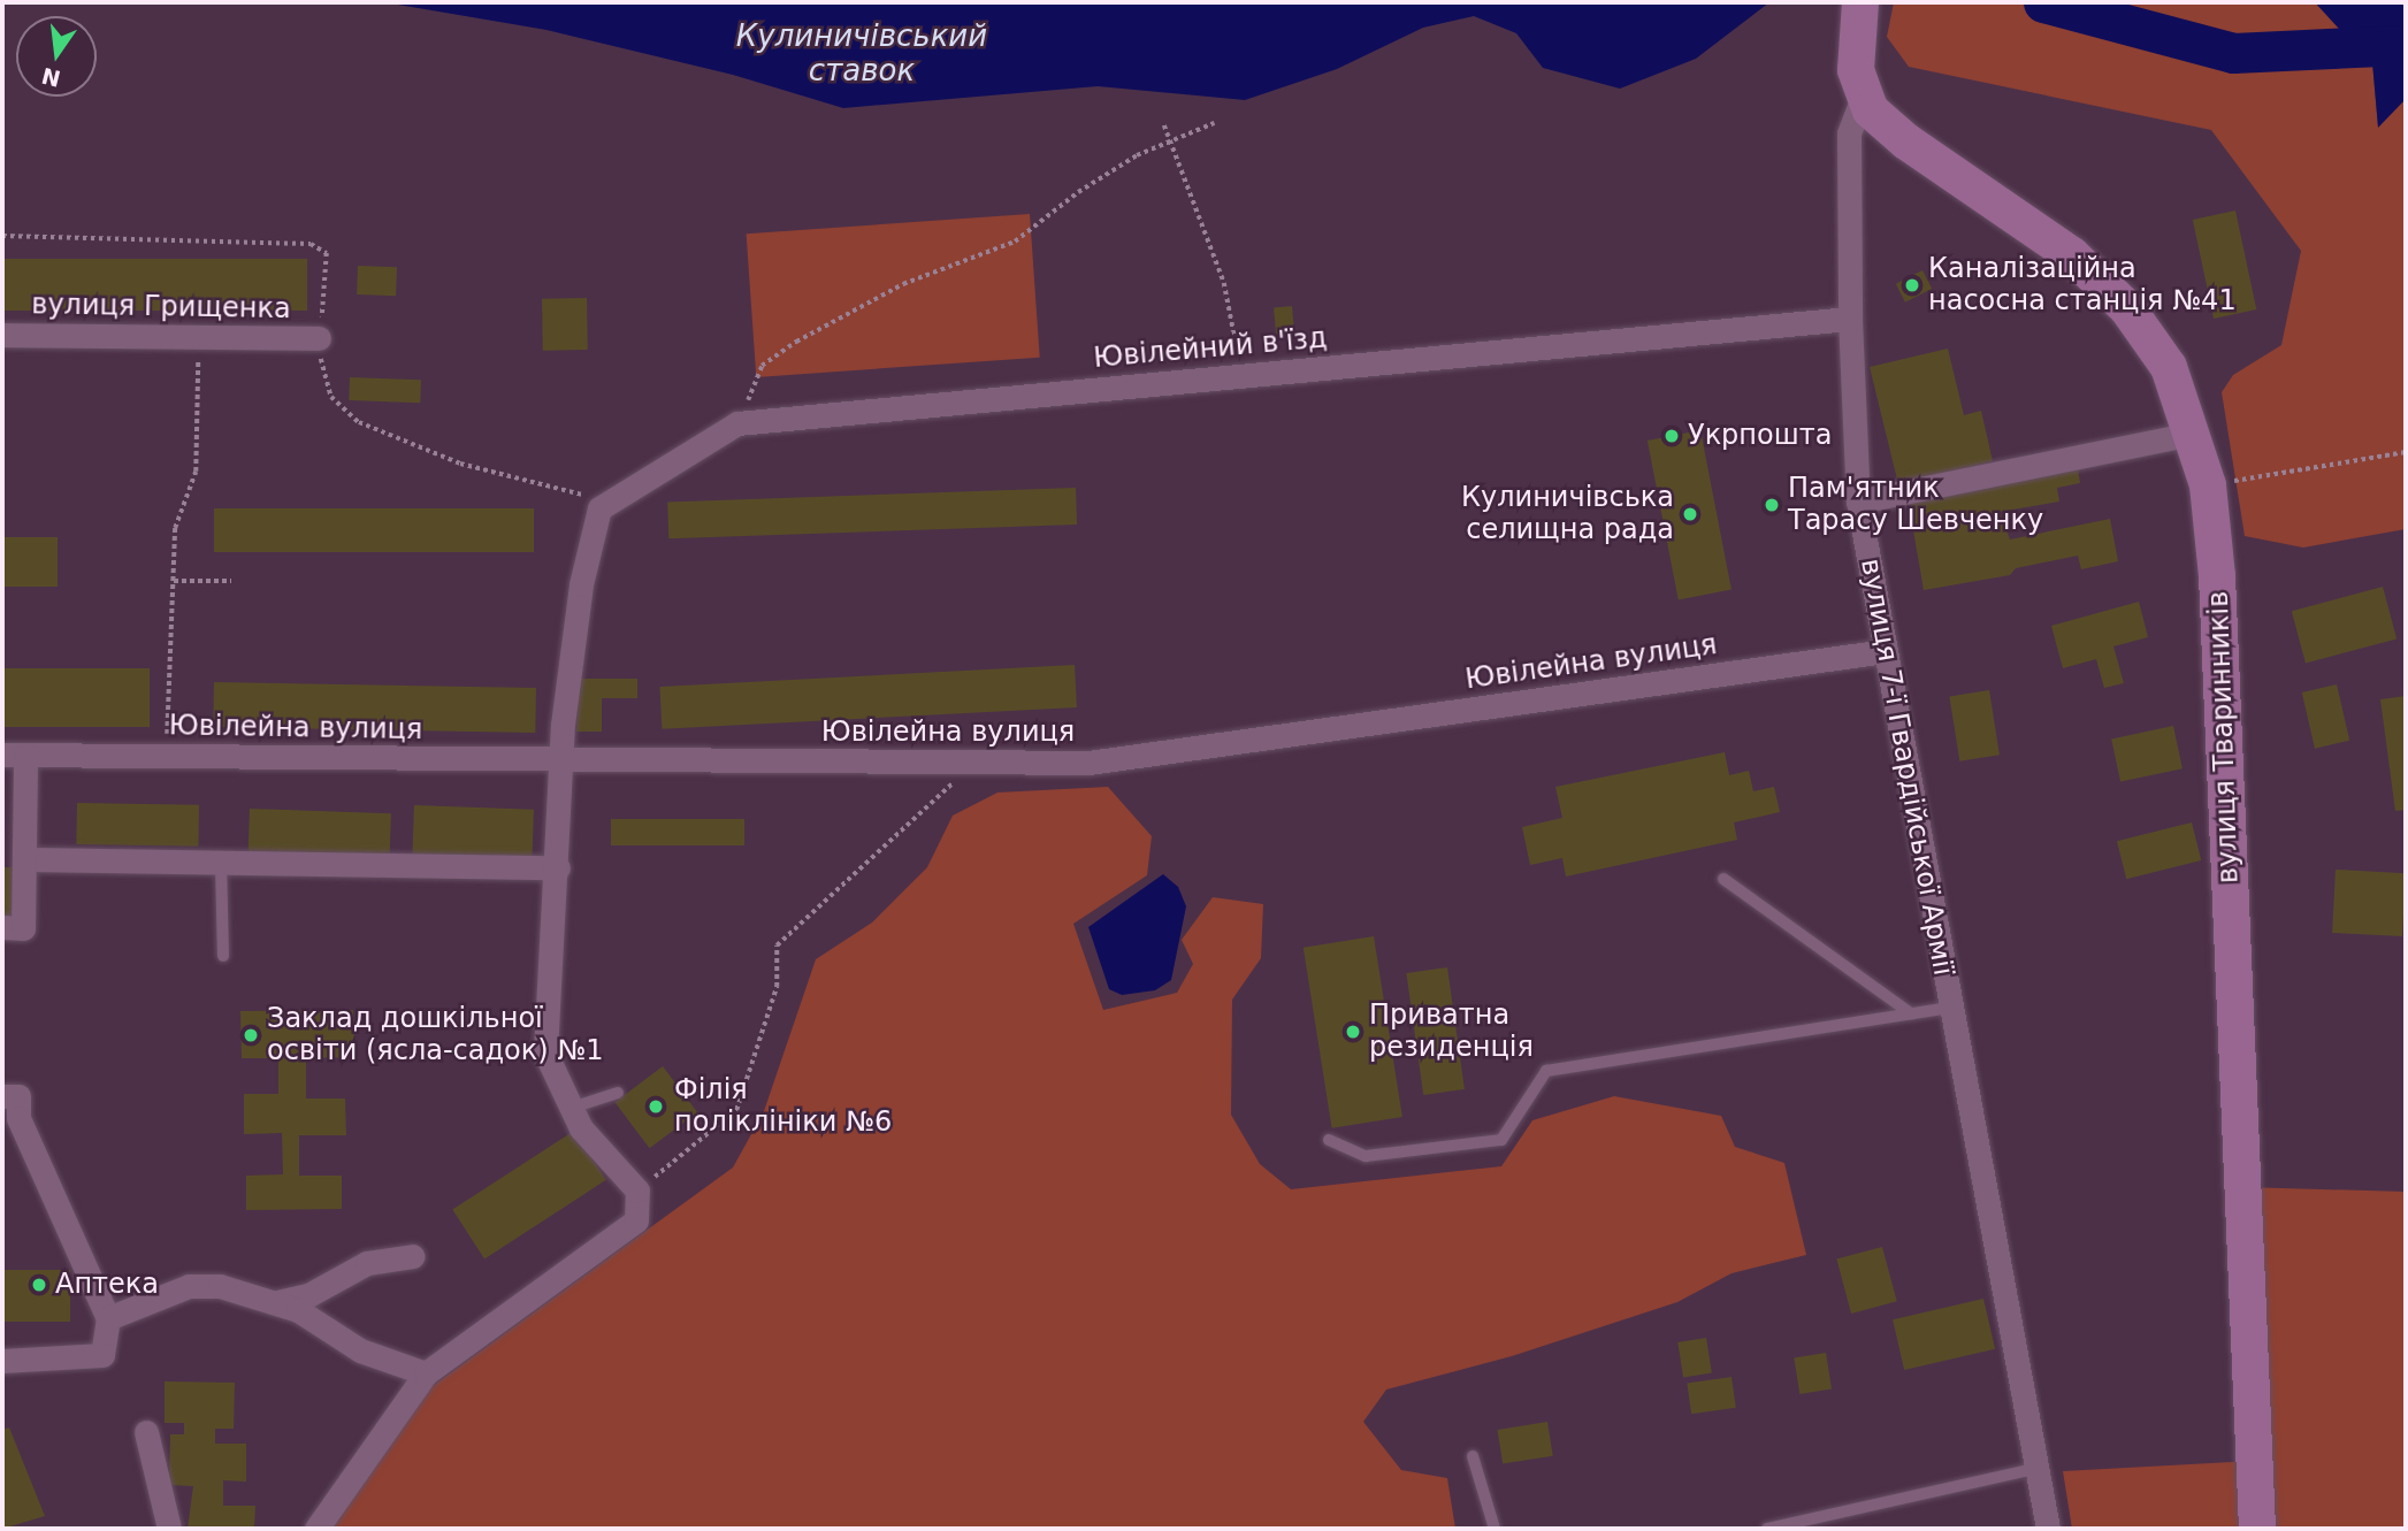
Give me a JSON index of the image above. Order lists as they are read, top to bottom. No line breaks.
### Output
{"streets":{"main road":["вулиця Тваринників"],"street":["вулиця Грищенка","Ювілейний в'їзд","Ювілейна вулиця","вулиця 7-ї Гвардійської Армії"]},"crossings":[["Ювілейний в'їзд","вулиця 7-ї Гвардійської Армії"],["Ювілейна вулиця","вулиця 7-ї Гвардійської Армії"],["вулиця Тваринників","вулиця 7-ї Гвардійської Армії"]],"water":["Кулиничівський ставок"],"places":["Каналізаційна насосна станція №41","Укрпошта","Пам'ятник Тарасу Шевченку","Кулиничівська селищна рада","Приватна резиденція","Заклад дошкільної освіти (ясла-садок) №1","Філія поліклініки №6","Аптека"],"north":"bottom"}
